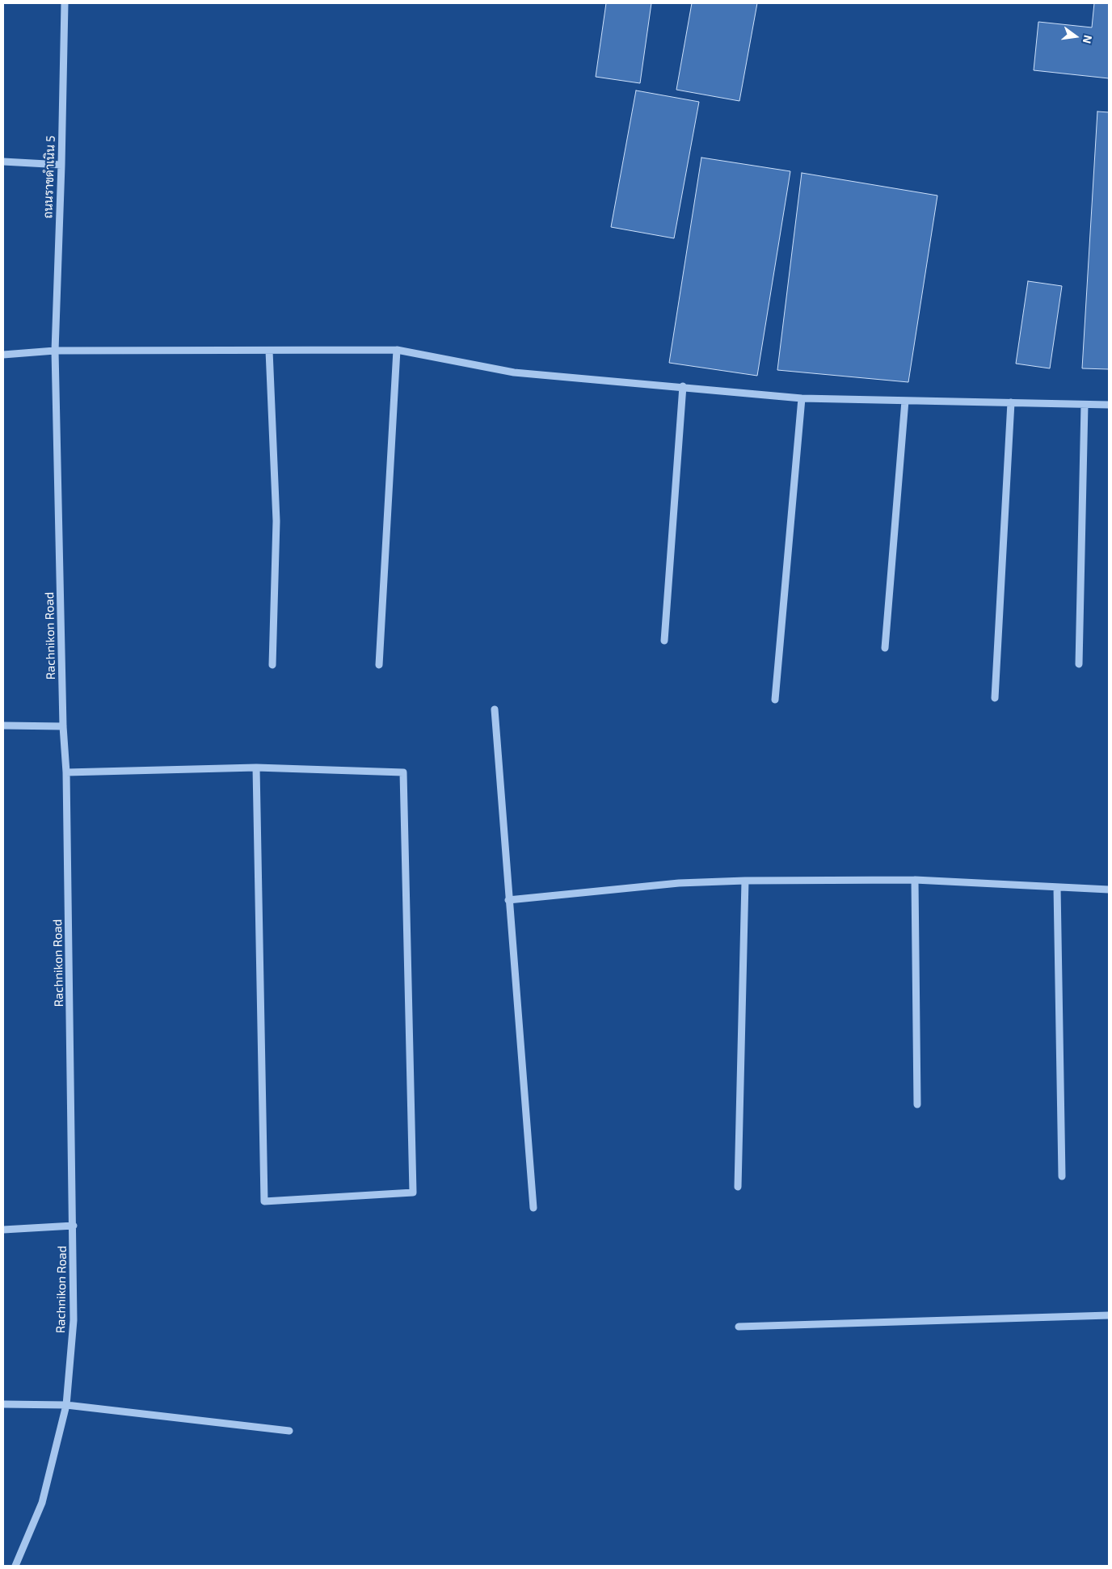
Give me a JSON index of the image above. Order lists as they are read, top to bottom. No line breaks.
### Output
{"streets":{"street":["ถนนราขดำเนิน 5","Rachnikon Road"]},"crossings":[["ถนนราขดำเนิน 5","Rachnikon Road"]],"north":"right"}
